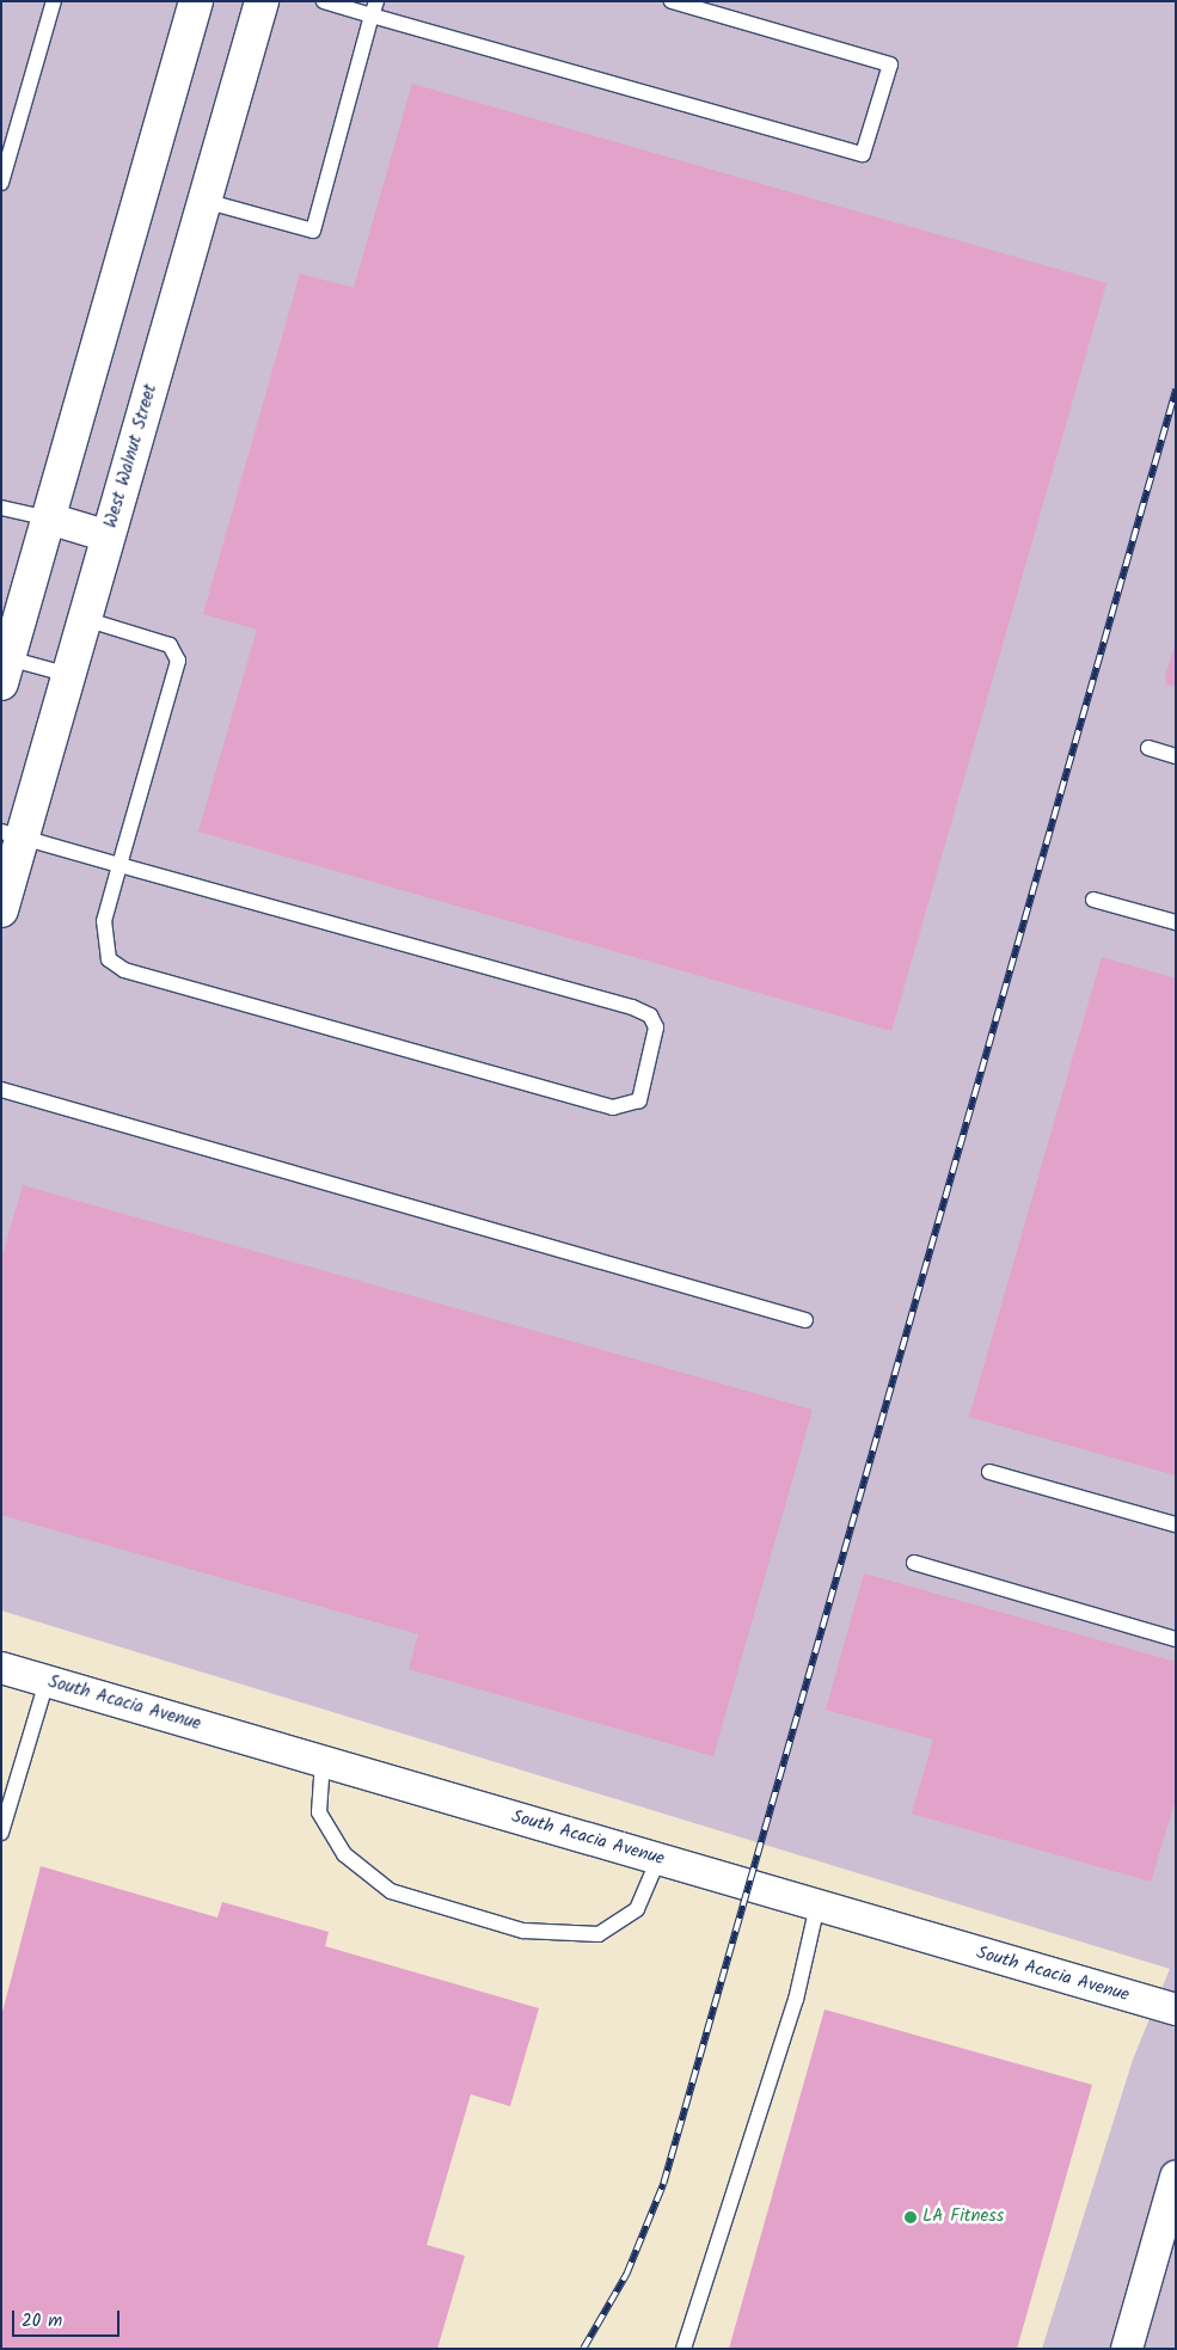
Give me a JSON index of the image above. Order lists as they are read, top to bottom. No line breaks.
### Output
{"streets":{"street":["West Walnut Street","South Acacia Avenue"]},"places":["LA Fitness"],"scale_bar":"20 m"}
